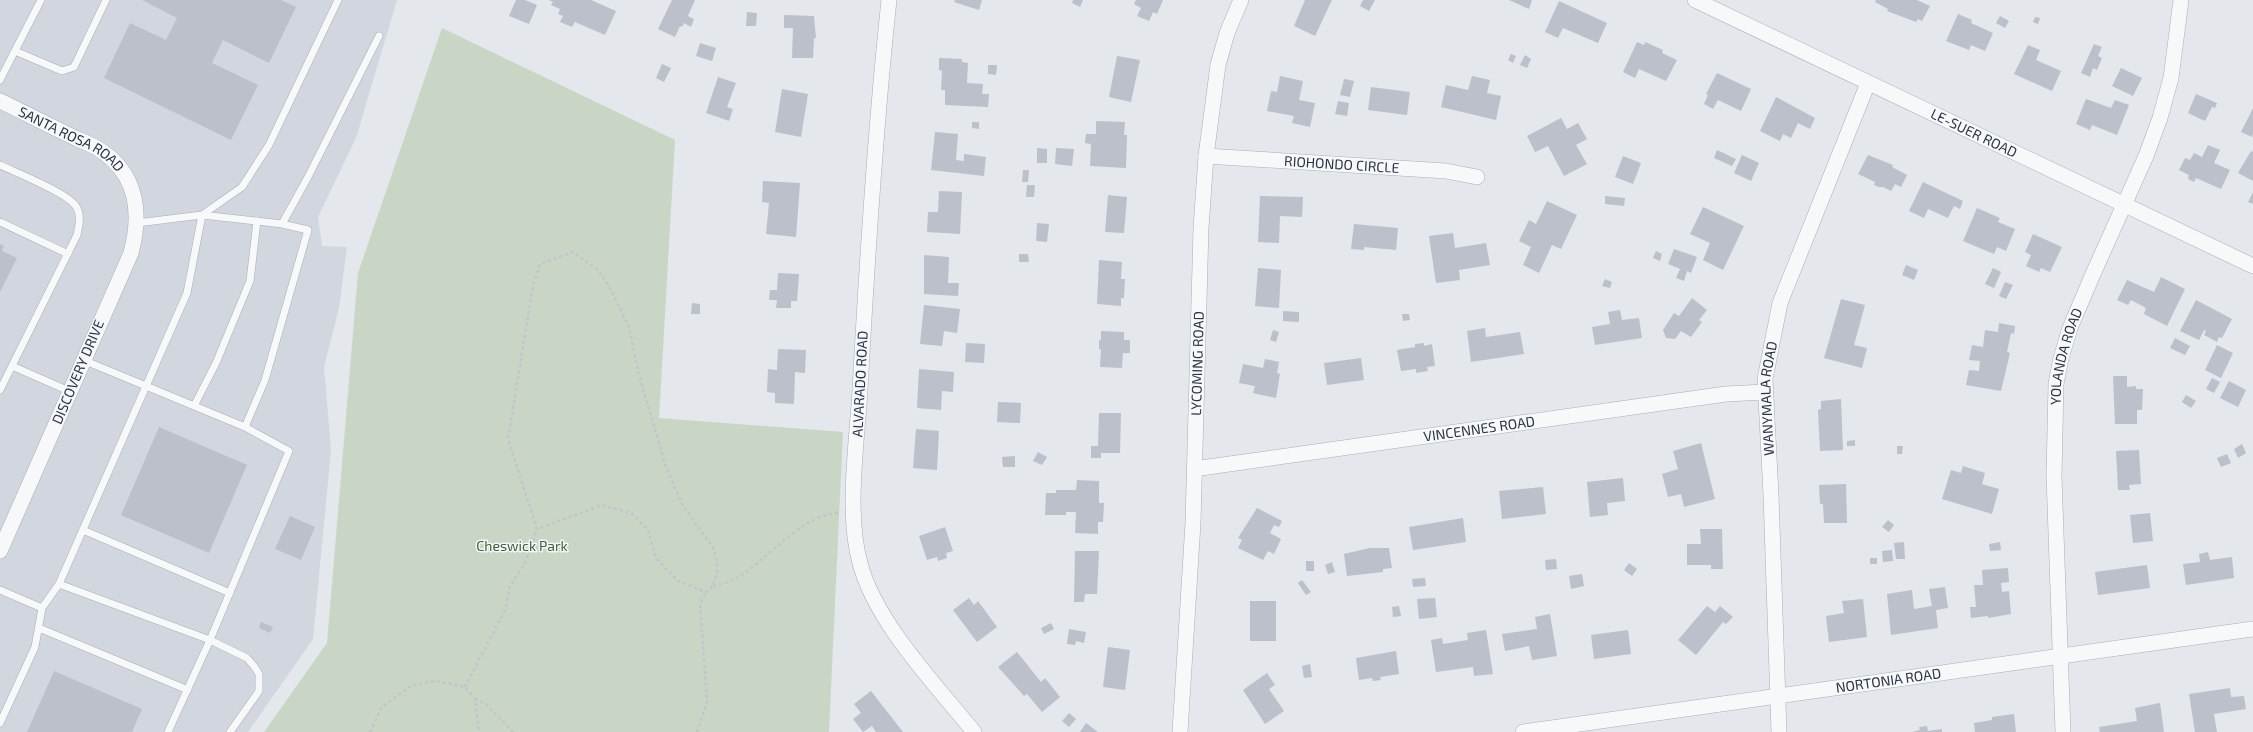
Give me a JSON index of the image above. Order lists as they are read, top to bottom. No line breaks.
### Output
{"streets":{"street":["LE-SUER ROAD","SANTA ROSA ROAD","RIOHONDO CIRCLE","YOLANDA ROAD","LYCOMING ROAD","DISCOVERY DRIVE","ALVARADO ROAD","WANYMALA ROAD","VINCENNES ROAD","NORTONIA ROAD"]},"crossings":[["LE-SUER ROAD","YOLANDA ROAD"],["LE-SUER ROAD","WANYMALA ROAD"],["SANTA ROSA ROAD","DISCOVERY DRIVE"],["RIOHONDO CIRCLE","LYCOMING ROAD"],["YOLANDA ROAD","NORTONIA ROAD"],["LYCOMING ROAD","VINCENNES ROAD"],["WANYMALA ROAD","VINCENNES ROAD"],["WANYMALA ROAD","NORTONIA ROAD"]],"parks":["Cheswick Park"]}
